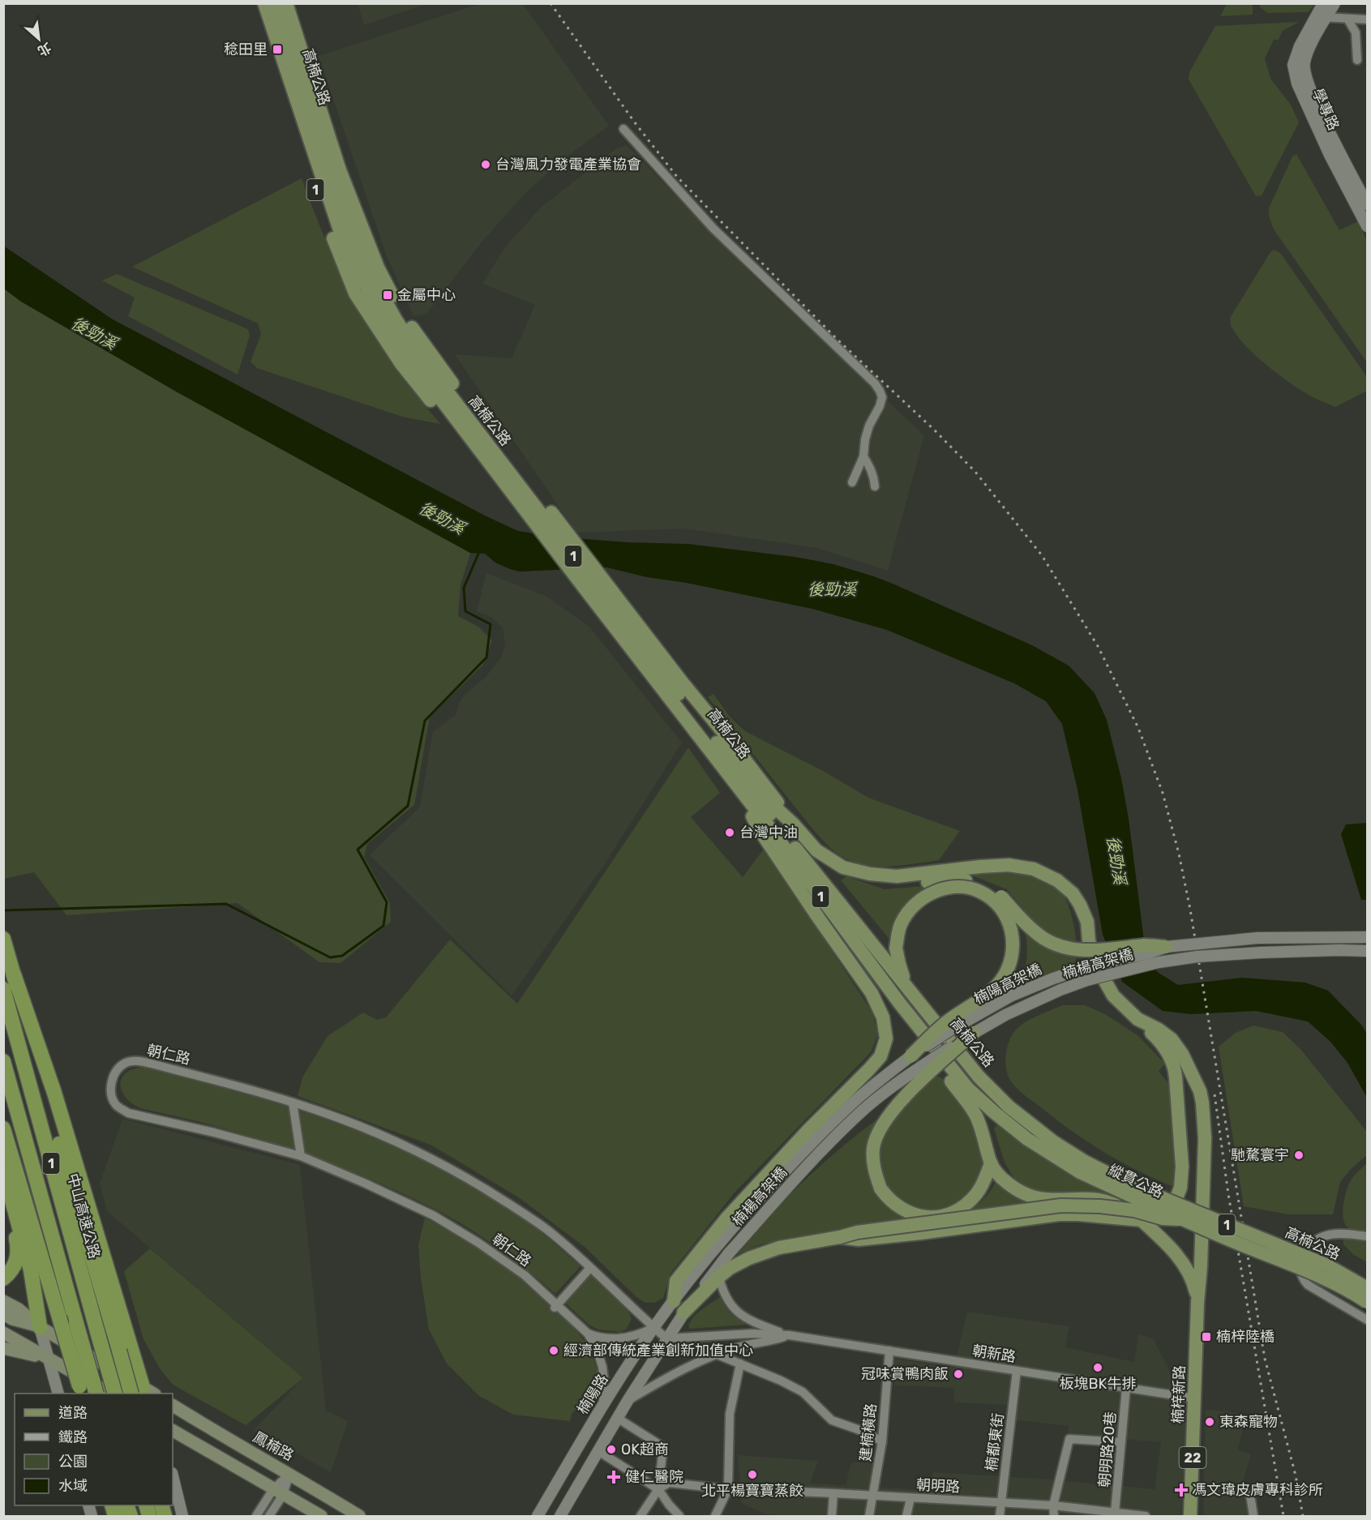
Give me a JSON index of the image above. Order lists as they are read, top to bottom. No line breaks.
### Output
{"streets":{"highway":["1","中山高速公路"],"main road":["高楠公路","縱貫公路","楠梓新路","鳳楠路","22"],"street":["學專路","楠楊高架橋","楠陽高架橋","朝仁路","朝新路","楠陽路","建楠橫路","楠都東街","朝明路20巷","朝明路"]},"crossings":[["高楠公路","縱貫公路"],["楠楊高架橋","朝新路"],["楠陽高架橋","楠陽路"],["朝仁路","朝新路"],["朝仁路","楠陽路"],["朝新路","楠梓新路"],["朝新路","建楠橫路"],["朝新路","楠都東街"],["朝新路","朝明路20巷"],["建楠橫路","朝明路"],["楠都東街","朝明路"],["朝明路20巷","朝明路"]],"water":["後勁溪"],"places":{"transit":["稔田里","金屬中心","楠梓陸橋"],"other":["台灣風力發電產業協會","台灣中油","馳騖寰宇","經濟部傳統產業創新加值中心","板塊BK牛排","冠味賞鴨肉飯","東森寵物","OK超商","北平楊寶寶蒸餃"],"health":["健仁醫院","馮文瑋皮膚專科診所"]},"legend":["道路","鐵路","公園","水域"],"north":"bottom right"}
